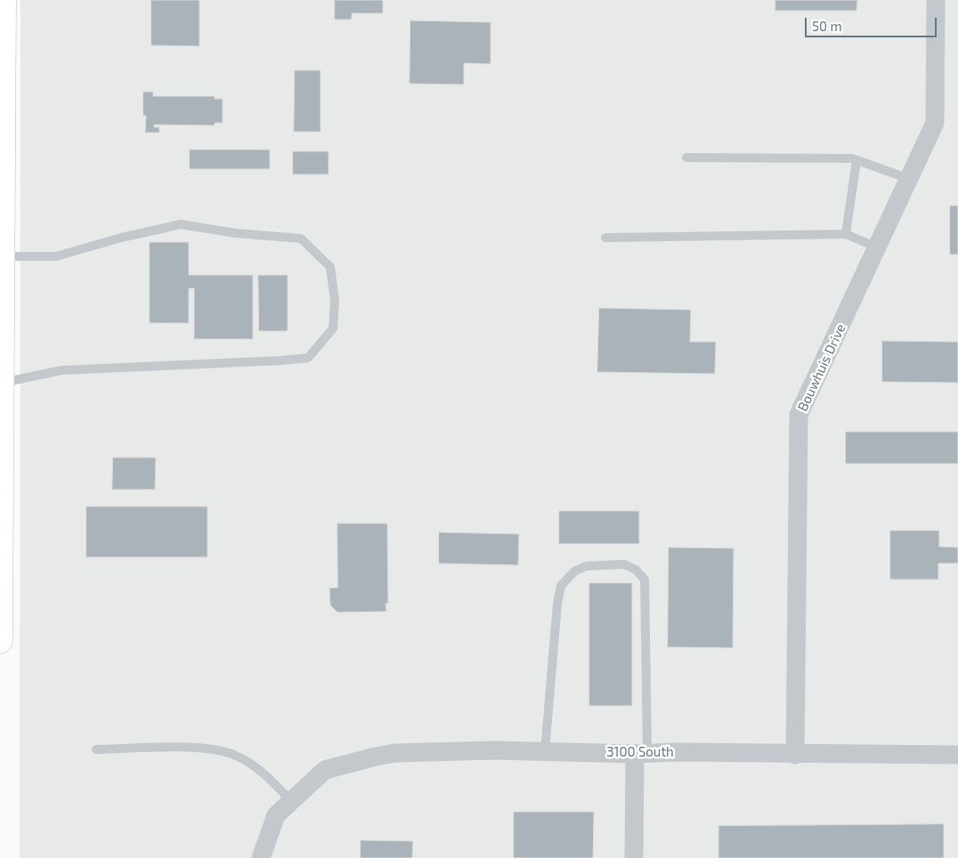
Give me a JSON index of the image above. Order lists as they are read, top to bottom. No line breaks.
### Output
{"streets":{"street":["Bouwhuis Drive","3100 South"]},"crossings":[["Bouwhuis Drive","3100 South"]],"scale_bar":"50 m"}
